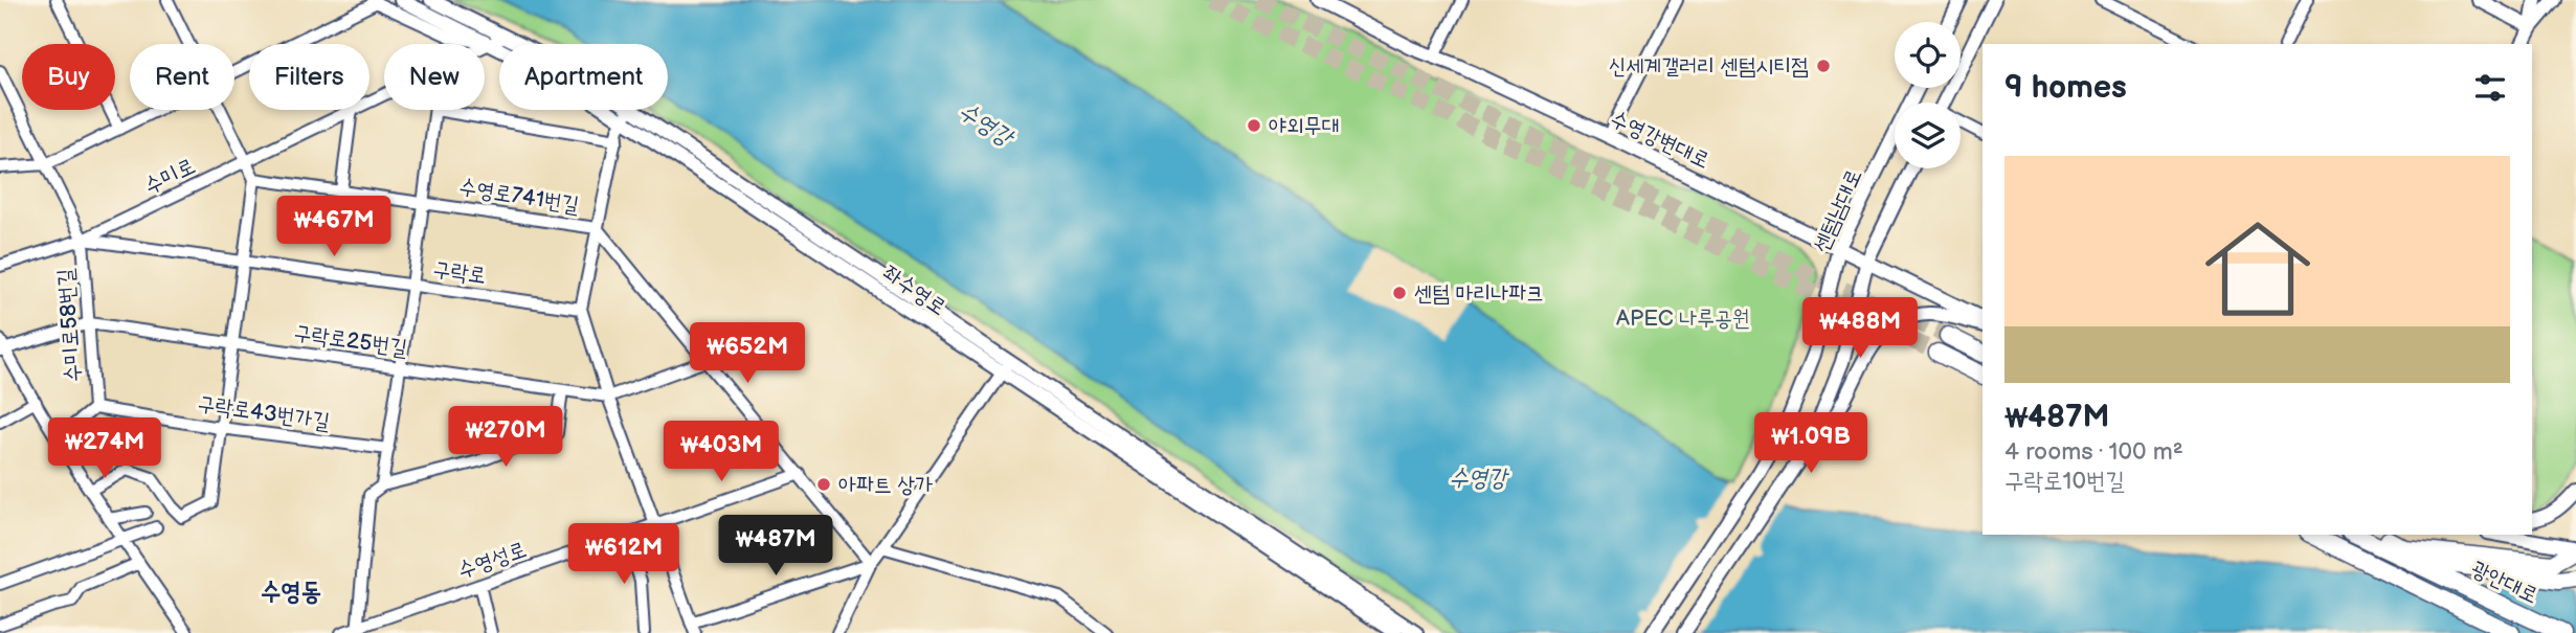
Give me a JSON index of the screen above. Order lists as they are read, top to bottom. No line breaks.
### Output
{"streets":{"highway":["광안대로"],"main road":["수영강변대로","센텀남대로","좌수영로"],"street":["수미로","수영로741번길","구락로","수미로58번길","구락로25번길","구락로43번가길","수영성로"]},"crossings":[["수영강변대로","센텀남대로"],["수미로","구락로"],["수미로","좌수영로"],["수미로","수미로58번길"],["수영로741번길","수영성로"],["구락로","수미로58번길"],["수미로58번길","구락로25번길"],["수미로58번길","구락로43번가길"]],"districts":["수영동"],"water":["수영강"],"parks":["APEC 나루공원"],"places":["신세계갤러리 센텀시티점","야외무대","센텀 마리나파크","아파트 상가"],"page":{"chip":["Buy","Rent","Filters","New","Apartment"],"heading":"9 homes","list":[{"name":"₩487M","note":"4 rooms · 100 m² · 구락로10번길"}],"price":["₩467M","₩488M","₩652M","₩270M","₩1.09B","₩274M","₩403M","₩487M","₩612M"]}}
